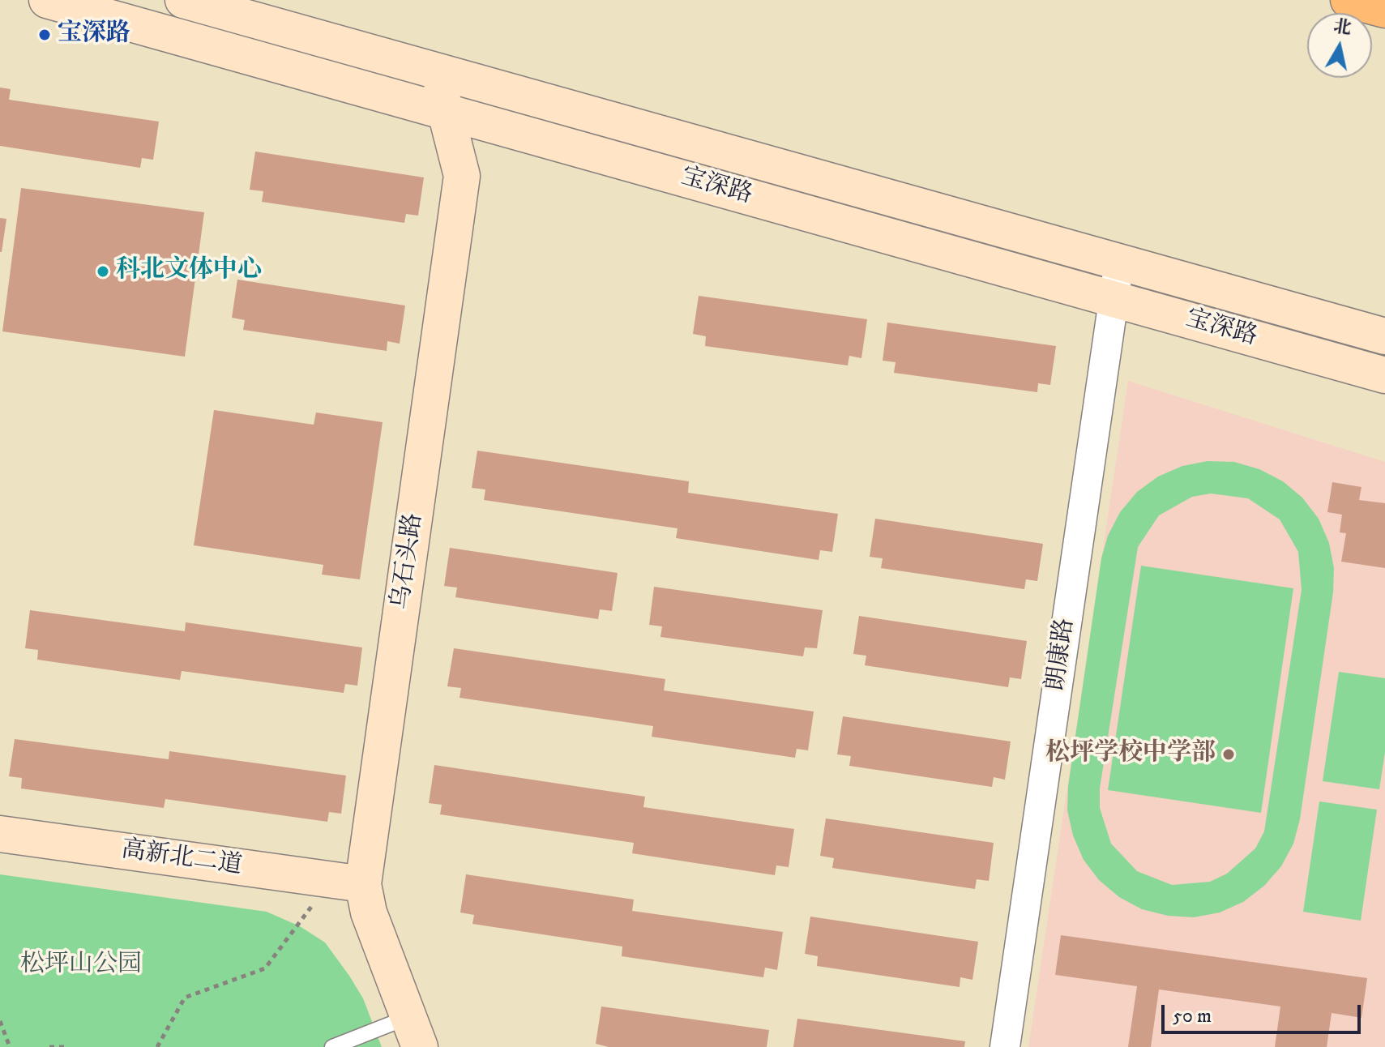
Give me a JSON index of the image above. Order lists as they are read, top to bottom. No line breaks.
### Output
{"streets":{"street":["宝深路","乌石头路","朗康路","高新北二道"]},"crossings":[["宝深路","乌石头路"],["宝深路","朗康路"],["乌石头路","高新北二道"]],"parks":["松坪山公园"],"places":["宝深路","科北文体中心","松坪学校中学部"],"scale_bar":"50 m","north":"top"}
